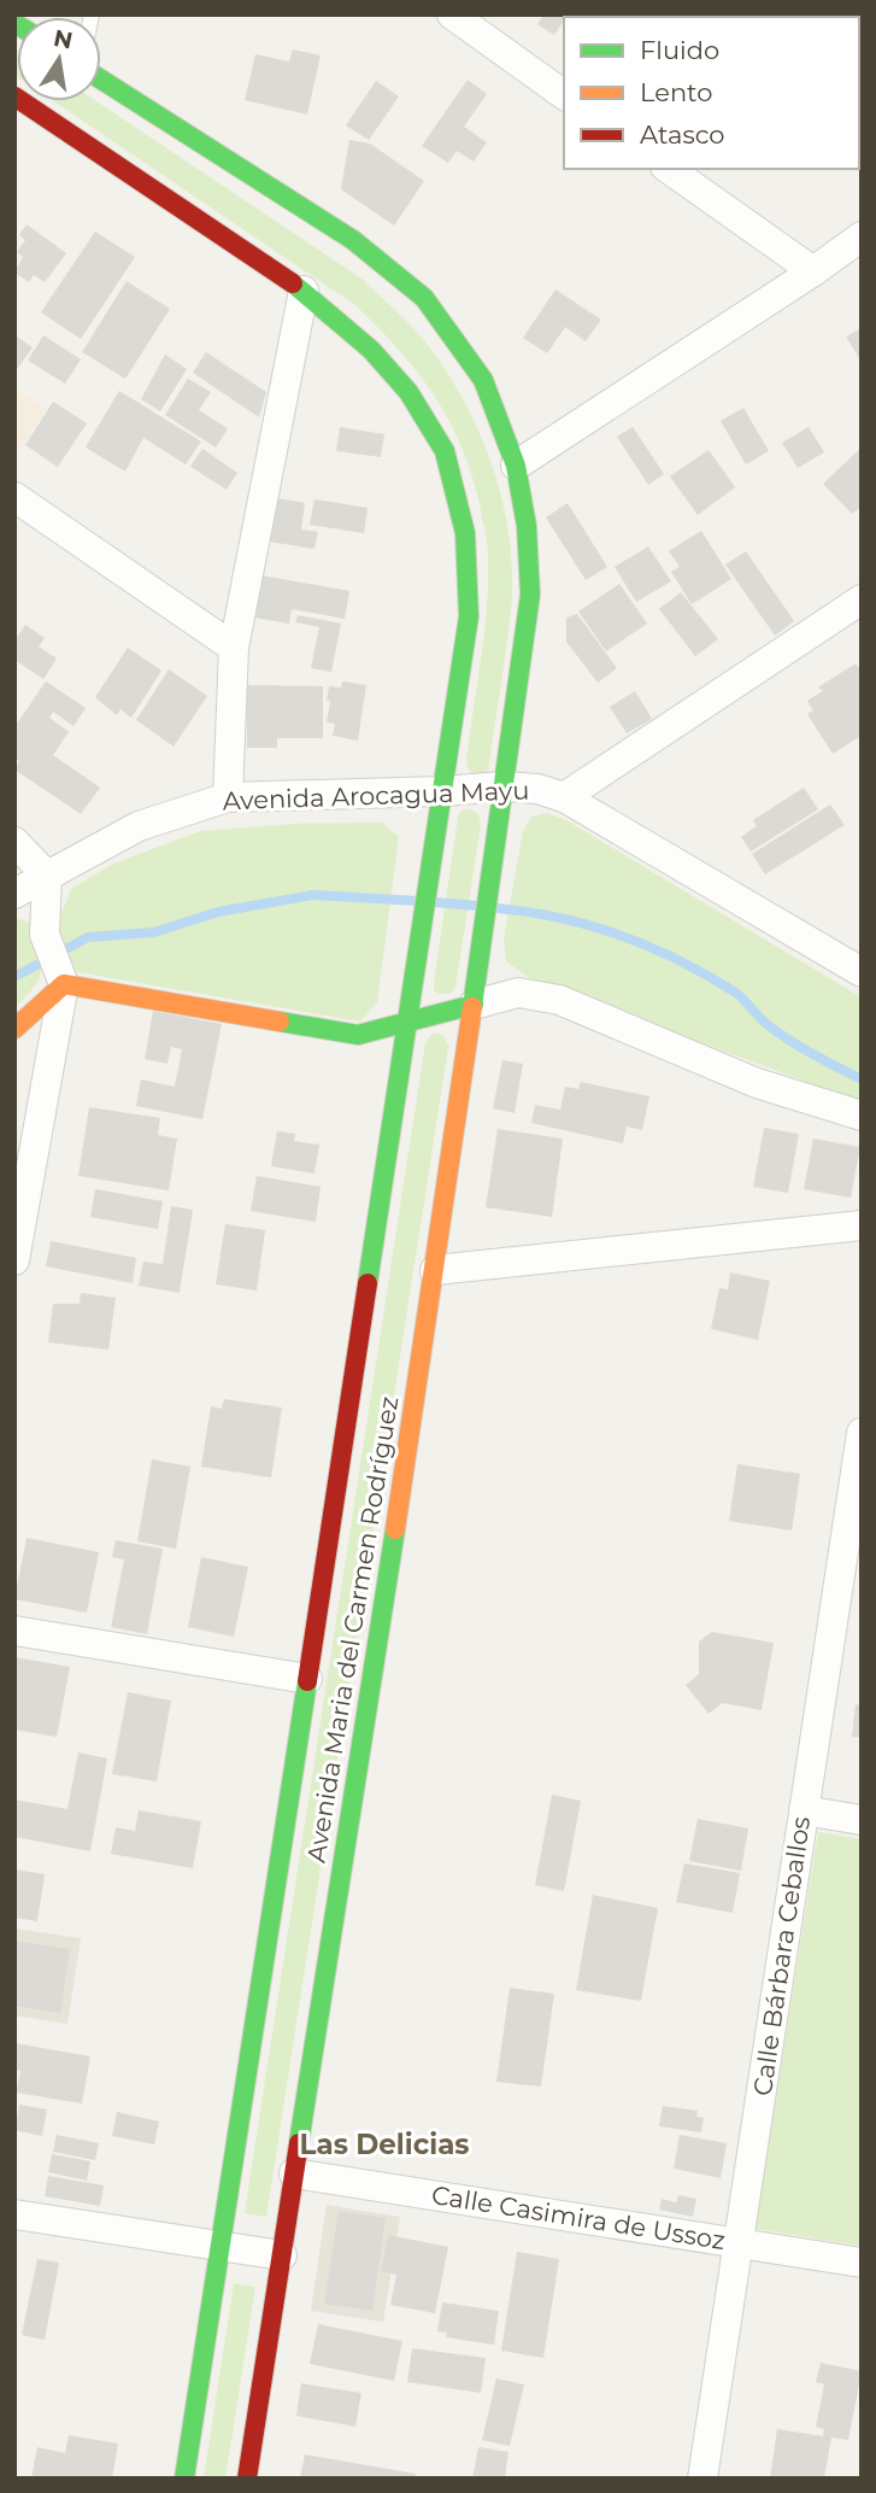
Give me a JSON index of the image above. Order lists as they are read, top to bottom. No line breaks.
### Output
{"streets":{"street":["Avenida Arocagua Mayu","Avenida Maria del Carmen Rodríguez","Calle Bárbara Ceballos","Calle Casimira de Ussoz"]},"crossings":[["Avenida Arocagua Mayu","Avenida Maria del Carmen Rodríguez"],["Avenida Maria del Carmen Rodríguez","Calle Casimira de Ussoz"],["Calle Bárbara Ceballos","Calle Casimira de Ussoz"]],"districts":["Las Delicias"],"legend":["Fluido","Lento","Atasco"],"north":"top"}
